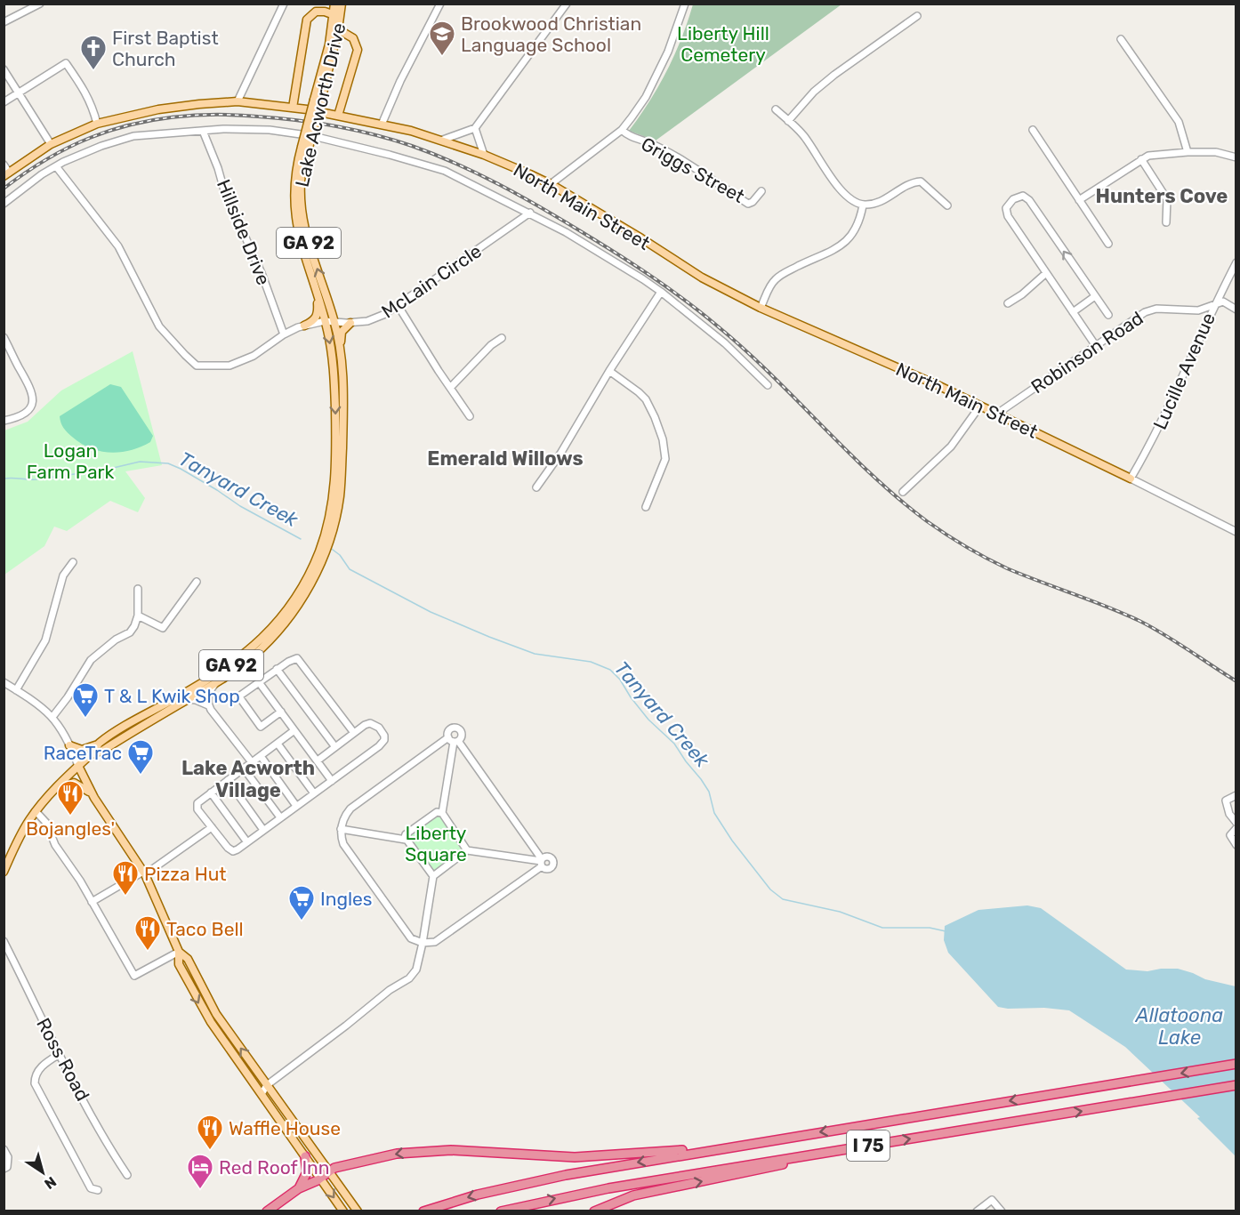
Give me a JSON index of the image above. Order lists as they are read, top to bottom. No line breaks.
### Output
{"streets":{"highway":["I 75"],"main road":["Lake Acworth Drive","North Main Street","GA 92"],"street":["Griggs Street","Hillside Drive","McLain Circle","Robinson Road","Lucille Avenue","Ross Road"]},"crossings":[["Lake Acworth Drive","McLain Circle"],["North Main Street","Robinson Road"],["North Main Street","Lucille Avenue"],["Hillside Drive","McLain Circle"],["Robinson Road","Lucille Avenue"]],"districts":["Hunters Cove","Emerald Willows","Lake Acworth Village"],"water":["Tanyard Creek","Allatoona Lake"],"parks":["Liberty Hill Cemetery","Logan Farm Park","Liberty Square"],"places":{"school or university":["Brookwood Christian Language School"],"church":["First Baptist Church"],"supermarket":["T & L Kwik Shop","RaceTrac","Ingles"],"restaurant":["Bojangles'","Pizza Hut","Taco Bell","Waffle House"],"hotel":["Red Roof Inn"]},"north":"bottom right"}
